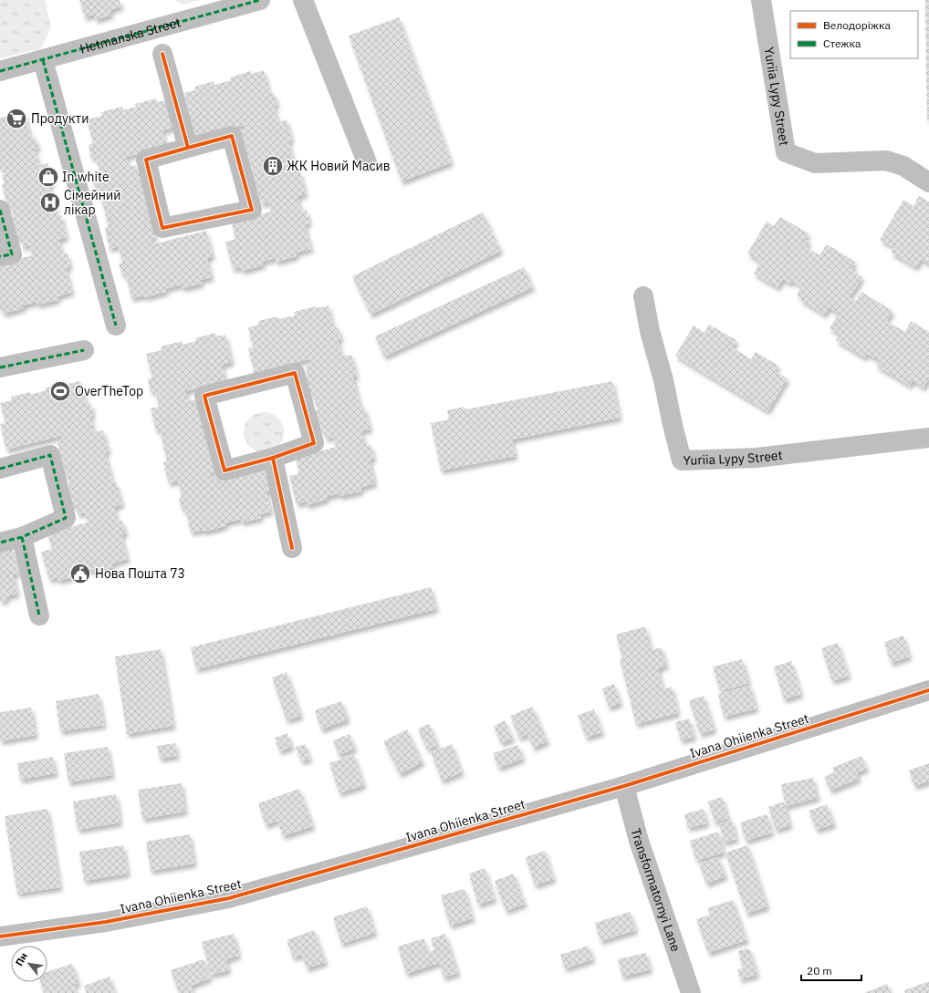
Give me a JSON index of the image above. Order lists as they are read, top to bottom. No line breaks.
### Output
{"streets":{"street":["Hetmanska Street","Yuriia Lypy Street","Ivana Ohiienka Street","Transformatornyi Lane"]},"crossings":[["Ivana Ohiienka Street","Transformatornyi Lane"]],"places":{"supermarket":["Продукти"],"building":["ЖК Новий Масив"],"shop":["In white"],"hospital":["Сімейний лікар"],"sports":["OverTheTop"],"public building":["Нова Пошта 73"]},"legend":["Велодоріжка","Стежка"],"scale_bar":"20 m","north":"top left"}
